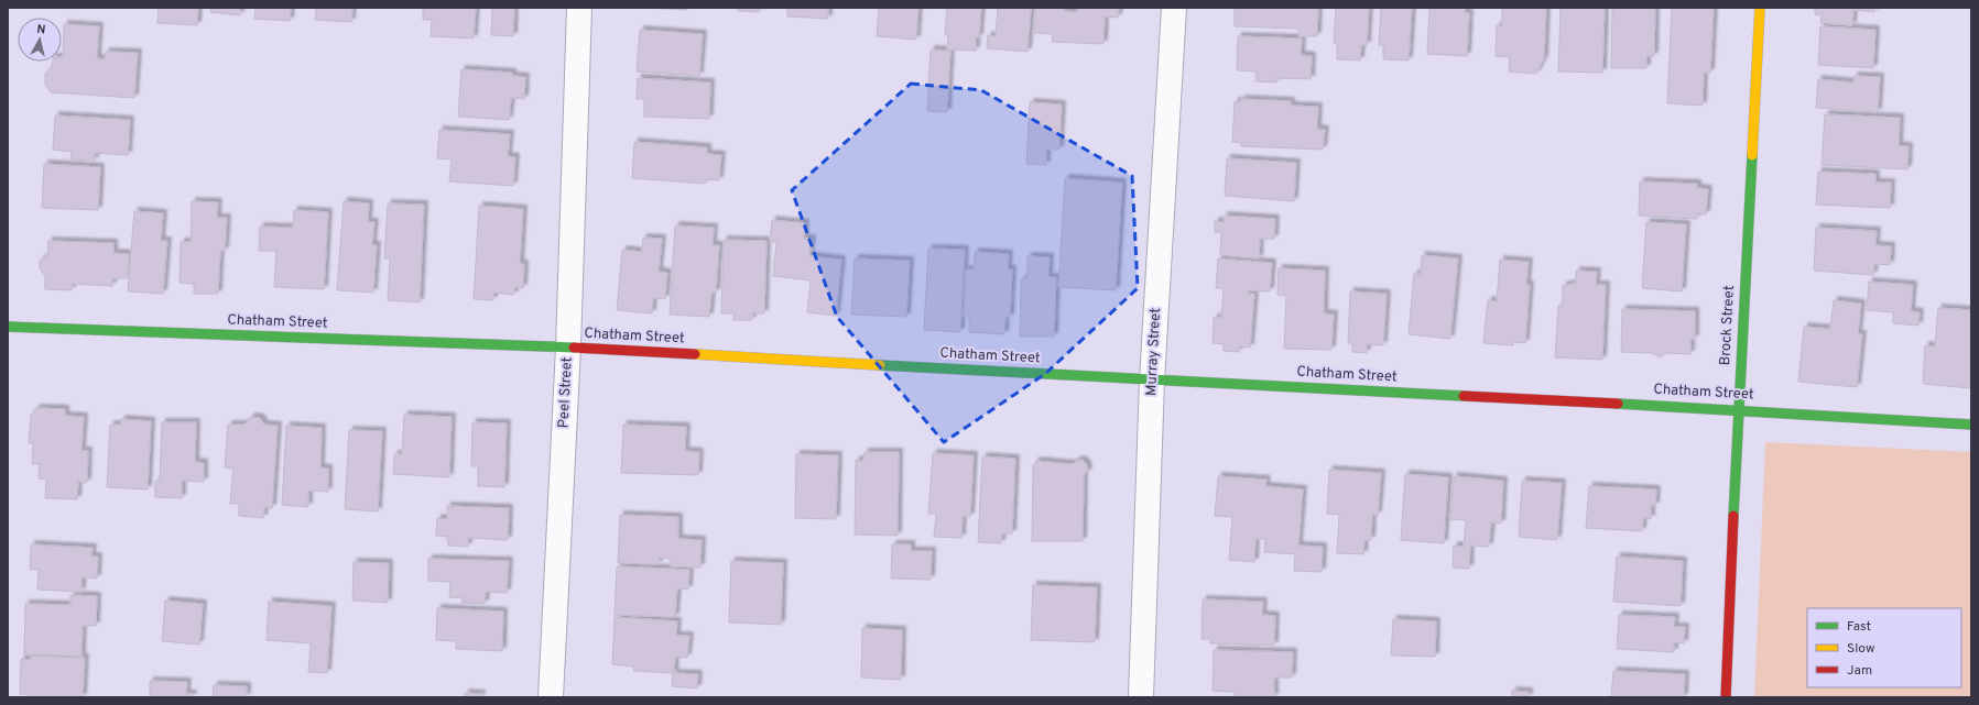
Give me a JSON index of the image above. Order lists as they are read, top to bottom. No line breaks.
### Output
{"streets":{"street":["Chatham Street","Brock Street","Murray Street","Peel Street"]},"crossings":[["Chatham Street","Brock Street"],["Chatham Street","Murray Street"],["Chatham Street","Peel Street"]],"legend":["Fast","Slow","Jam"],"north":"top"}
